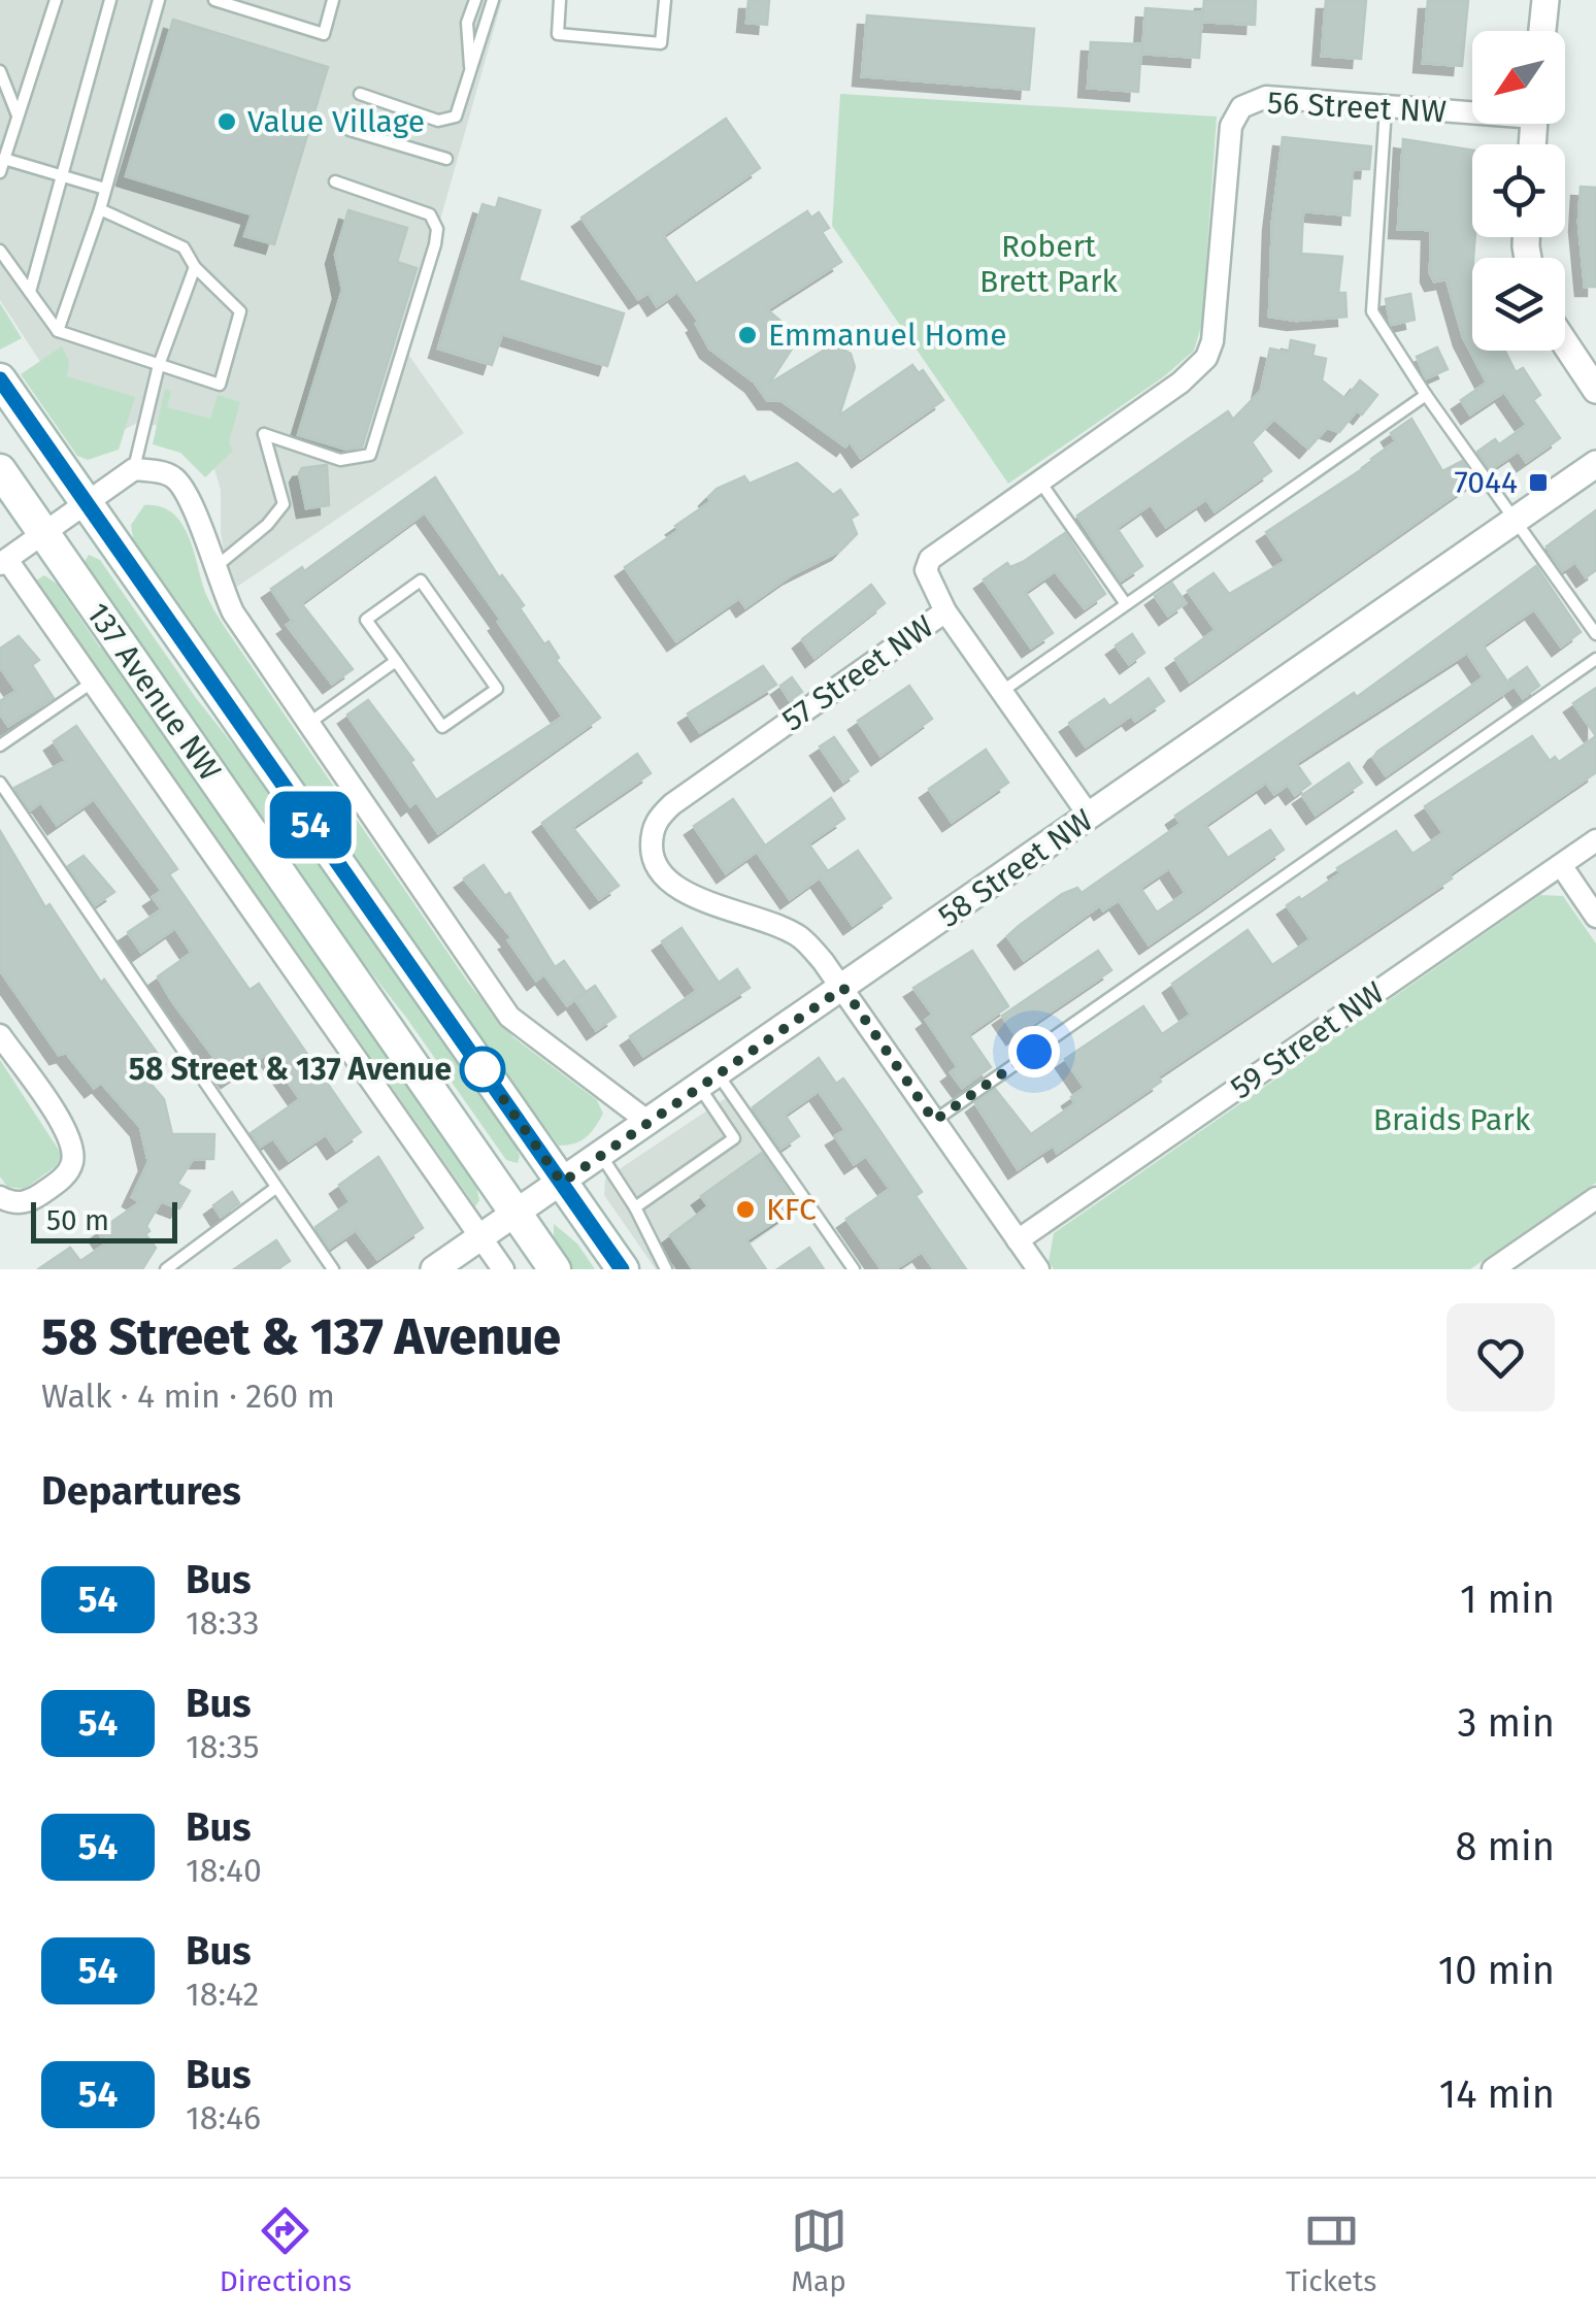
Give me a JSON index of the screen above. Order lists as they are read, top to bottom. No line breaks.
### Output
{"streets":{"main road":["137 Avenue NW"],"street":["56 Street NW","57 Street NW","58 Street NW","59 Street NW"]},"crossings":[["56 Street NW","57 Street NW"],["57 Street NW","58 Street NW"],["137 Avenue NW","58 Street NW"]],"parks":["Robert Brett Park","Braids Park"],"places":{"other":["Value Village","Emmanuel Home","58 Street & 137 Avenue","KFC"],"transit":["7044"]},"lines":["bus line 54"],"scale_bar":"50 m","north":"bottom left","page":{"on_map":"54","scale":"50 m","heading":[["58 Street & 137 Avenue","Walk · 4 min · 260 m"],"Departures"],"list":[{"mark":"54","name":"Bus","note":"18:33","value":"1 min"},{"mark":"54","name":"Bus","note":"18:35","value":"3 min"},{"mark":"54","name":"Bus","note":"18:40","value":"8 min"},{"mark":"54","name":"Bus","note":"18:42","value":"10 min"},{"mark":"54","name":"Bus","note":"18:46","value":"14 min"}],"tabs":["Directions","Map","Tickets"]}}
